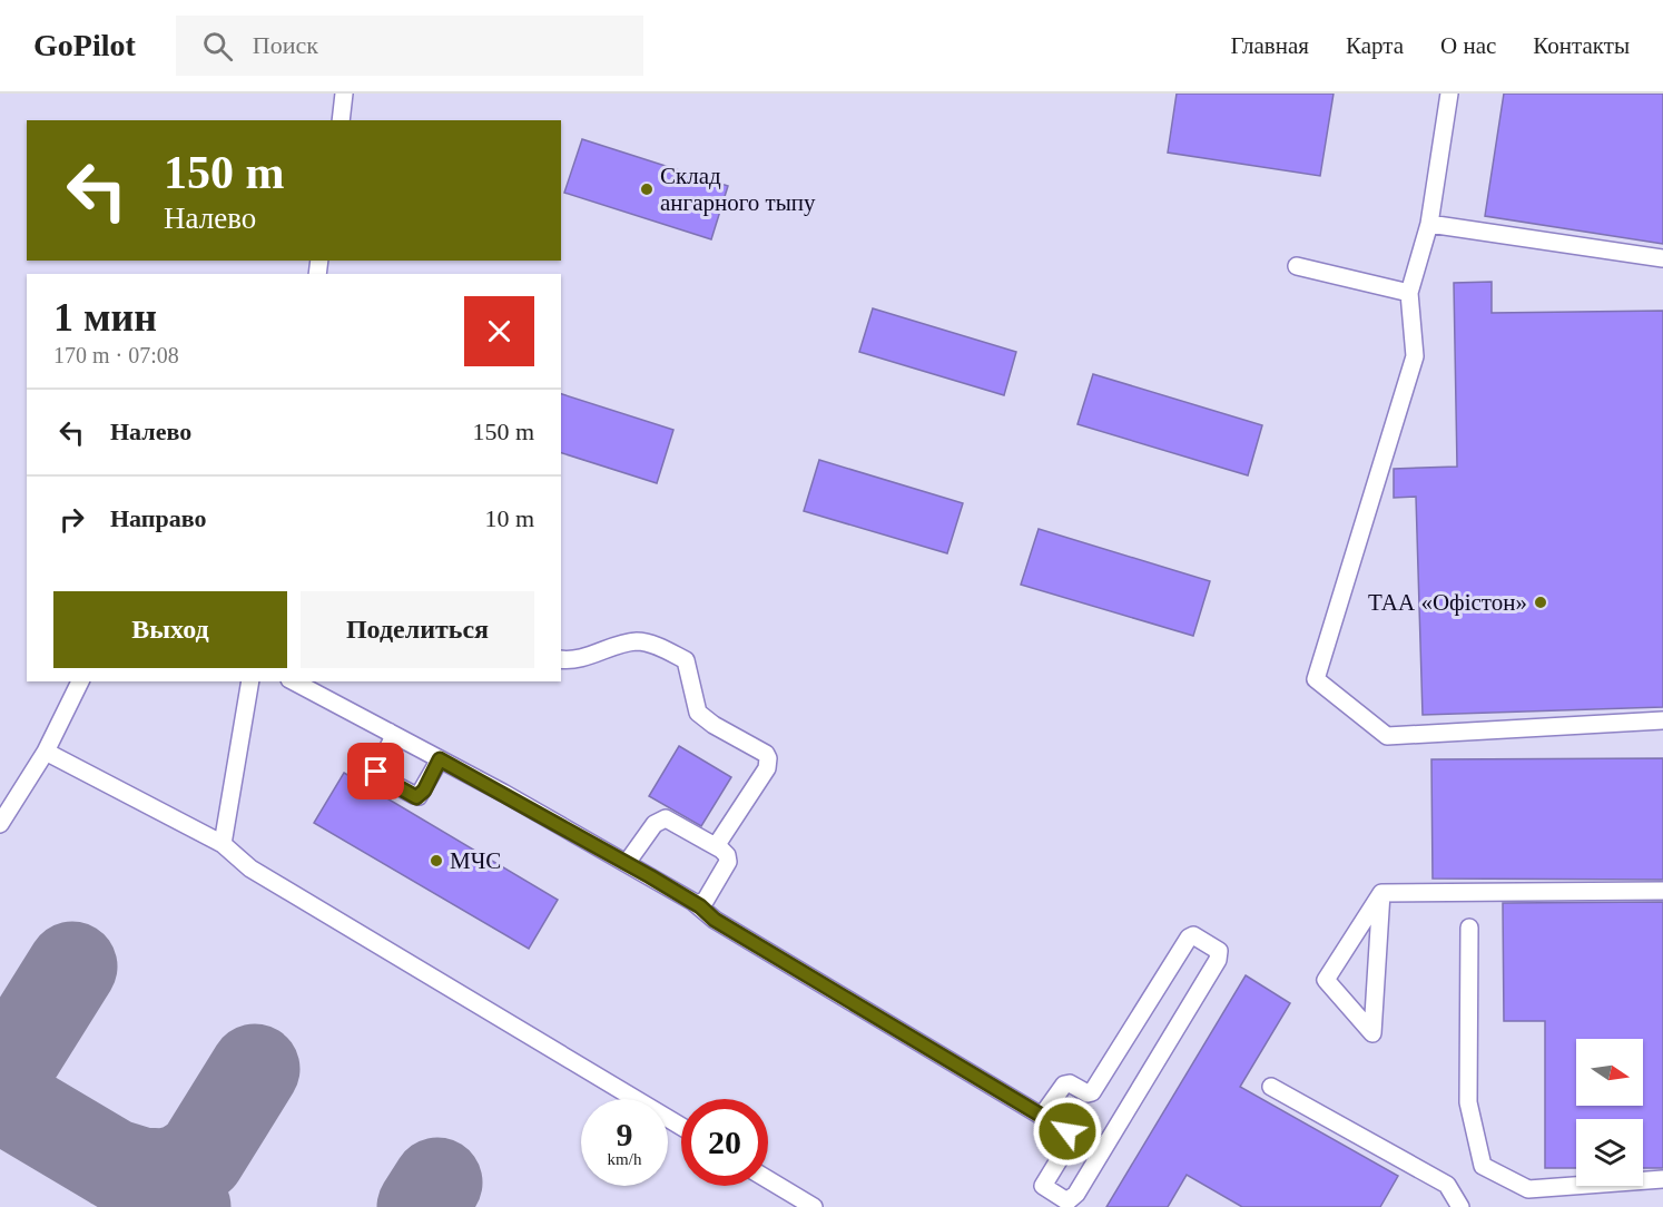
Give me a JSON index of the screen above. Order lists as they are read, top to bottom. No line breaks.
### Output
{"places":["Склад ангарного тыпу","ТАА «Офістон»","МЧС"],"north":"right","page":{"header":"GoPilot","search":"Поиск","nav":["Главная","Карта","О нас","Контакты"],"turn":["150 m","Налево"],"heading":["1 мин","170 m · 07:08"],"list":[{"name":"Налево","value":"150 m"},{"name":"Направо","value":"10 m"}],"buttons":["Выход","Поделиться"],"speed":"9 km/h","limit":"20"}}
